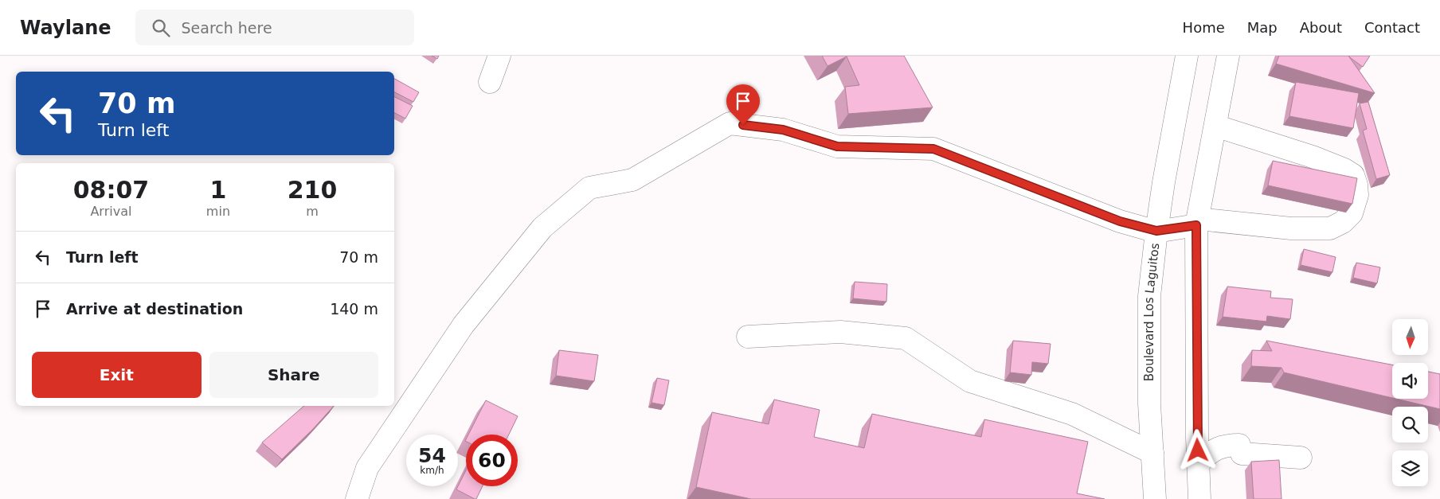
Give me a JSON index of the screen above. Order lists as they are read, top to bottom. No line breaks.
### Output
{"streets":{"main road":["Boulevard Los Laguitos"]},"north":"bottom","page":{"header":"Waylane","search":"Search here","nav":["Home","Map","About","Contact"],"turn":["70 m","Turn left"],"eta":["08:07","Arrival","1","min","210","m"],"list":[{"name":"Turn left","value":"70 m"},{"name":"Arrive at destination","value":"140 m"}],"buttons":["Exit","Share"],"speed":"54 km/h","limit":"60"}}
